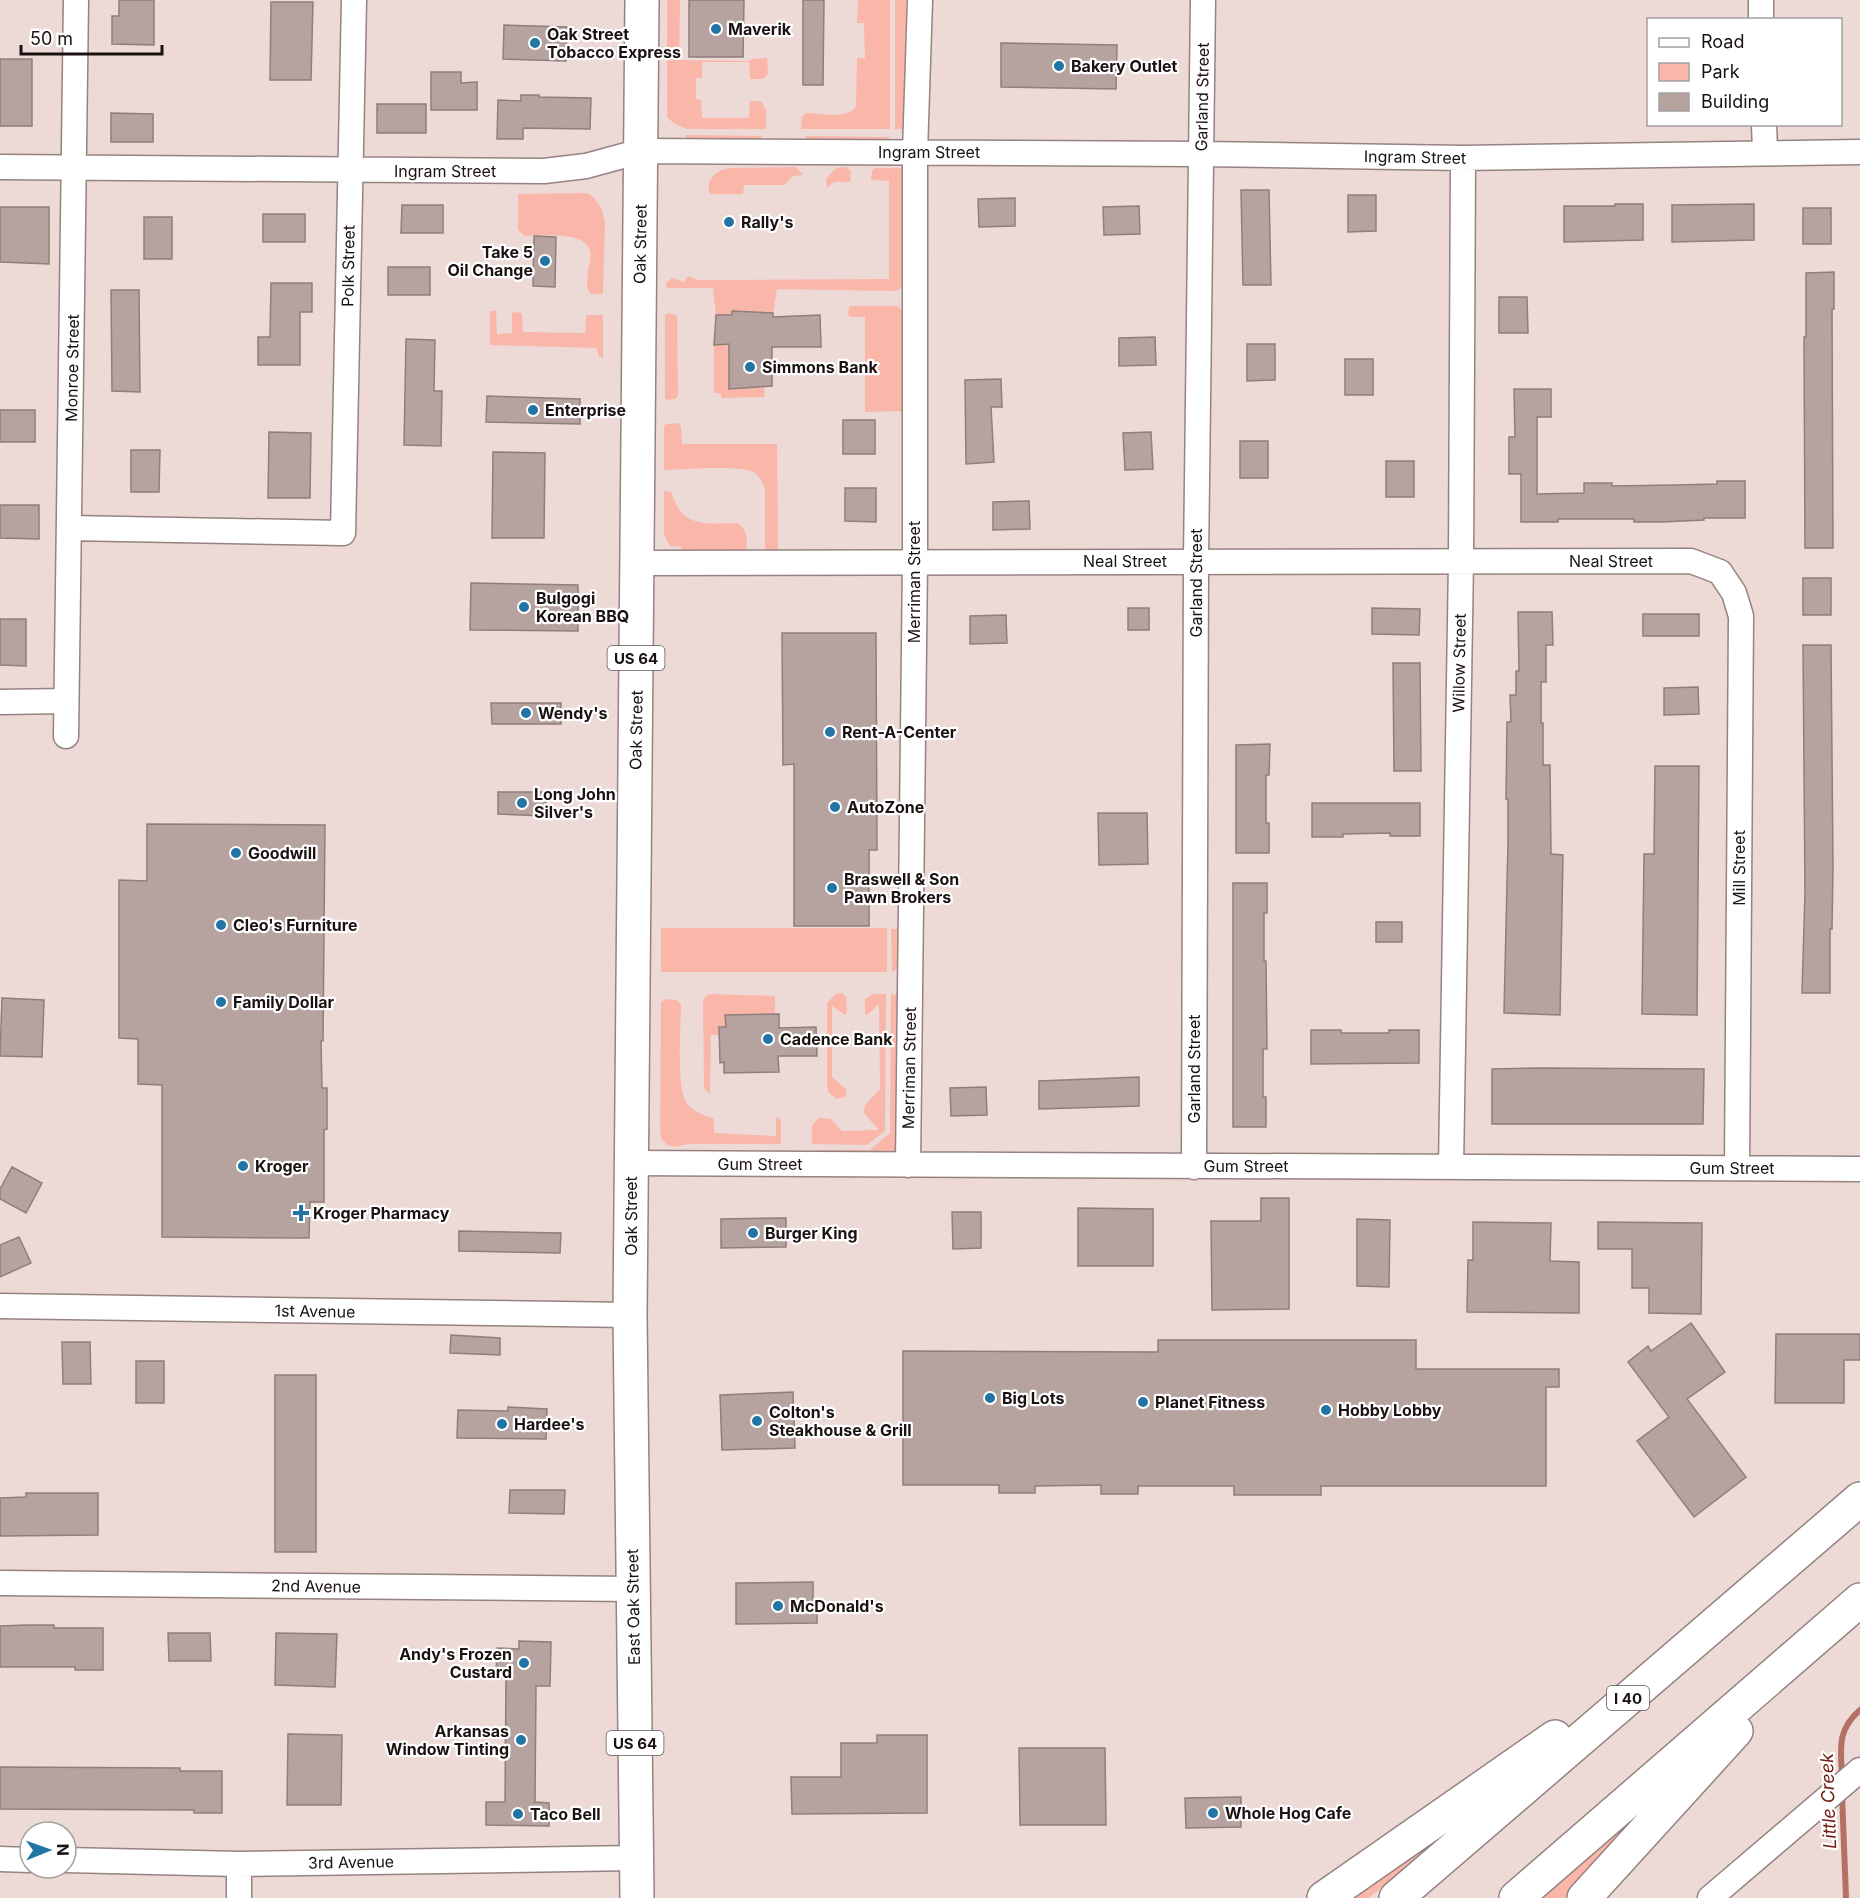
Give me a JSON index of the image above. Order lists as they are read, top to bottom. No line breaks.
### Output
{"streets":{"highway":["Oak Street","US 64","East Oak Street","I 40"],"street":["Garland Street","Ingram Street","Polk Street","Monroe Street","Neal Street","Merriman Street","Willow Street","Mill Street","Gum Street","1st Avenue","2nd Avenue","3rd Avenue"]},"crossings":[["Garland Street","Ingram Street"],["Garland Street","Neal Street"],["Garland Street","Gum Street"],["Ingram Street","Oak Street"],["Ingram Street","Polk Street"],["Ingram Street","Monroe Street"],["Ingram Street","Merriman Street"],["Ingram Street","Willow Street"],["Oak Street","Neal Street"],["Oak Street","Gum Street"],["Oak Street","1st Avenue"],["Oak Street","East Oak Street"],["Polk Street","Monroe Street"],["Neal Street","Merriman Street"],["Neal Street","Willow Street"],["Neal Street","Mill Street"],["Merriman Street","Gum Street"],["Willow Street","Gum Street"],["Mill Street","Gum Street"],["1st Avenue","East Oak Street"],["2nd Avenue","East Oak Street"],["East Oak Street","3rd Avenue"]],"water":["Little Creek"],"places":{"other":["Maverik","Oak Street Tobacco Express","Bakery Outlet","Rally's","Take 5 Oil Change","Simmons Bank","Enterprise","Bulgogi Korean BBQ","Wendy's","Rent-A-Center","Long John Silver's","AutoZone","Goodwill","Braswell & Son Pawn Brokers","Cleo's Furniture","Family Dollar","Cadence Bank","Kroger","Burger King","Big Lots","Planet Fitness","Hobby Lobby","Colton's Steakhouse & Grill","Hardee's","McDonald's","Andy's Frozen Custard","Arkansas Window Tinting","Whole Hog Cafe","Taco Bell"],"health":["Kroger Pharmacy"]},"legend":["Road","Park","Building"],"scale_bar":"50 m","north":"right"}
